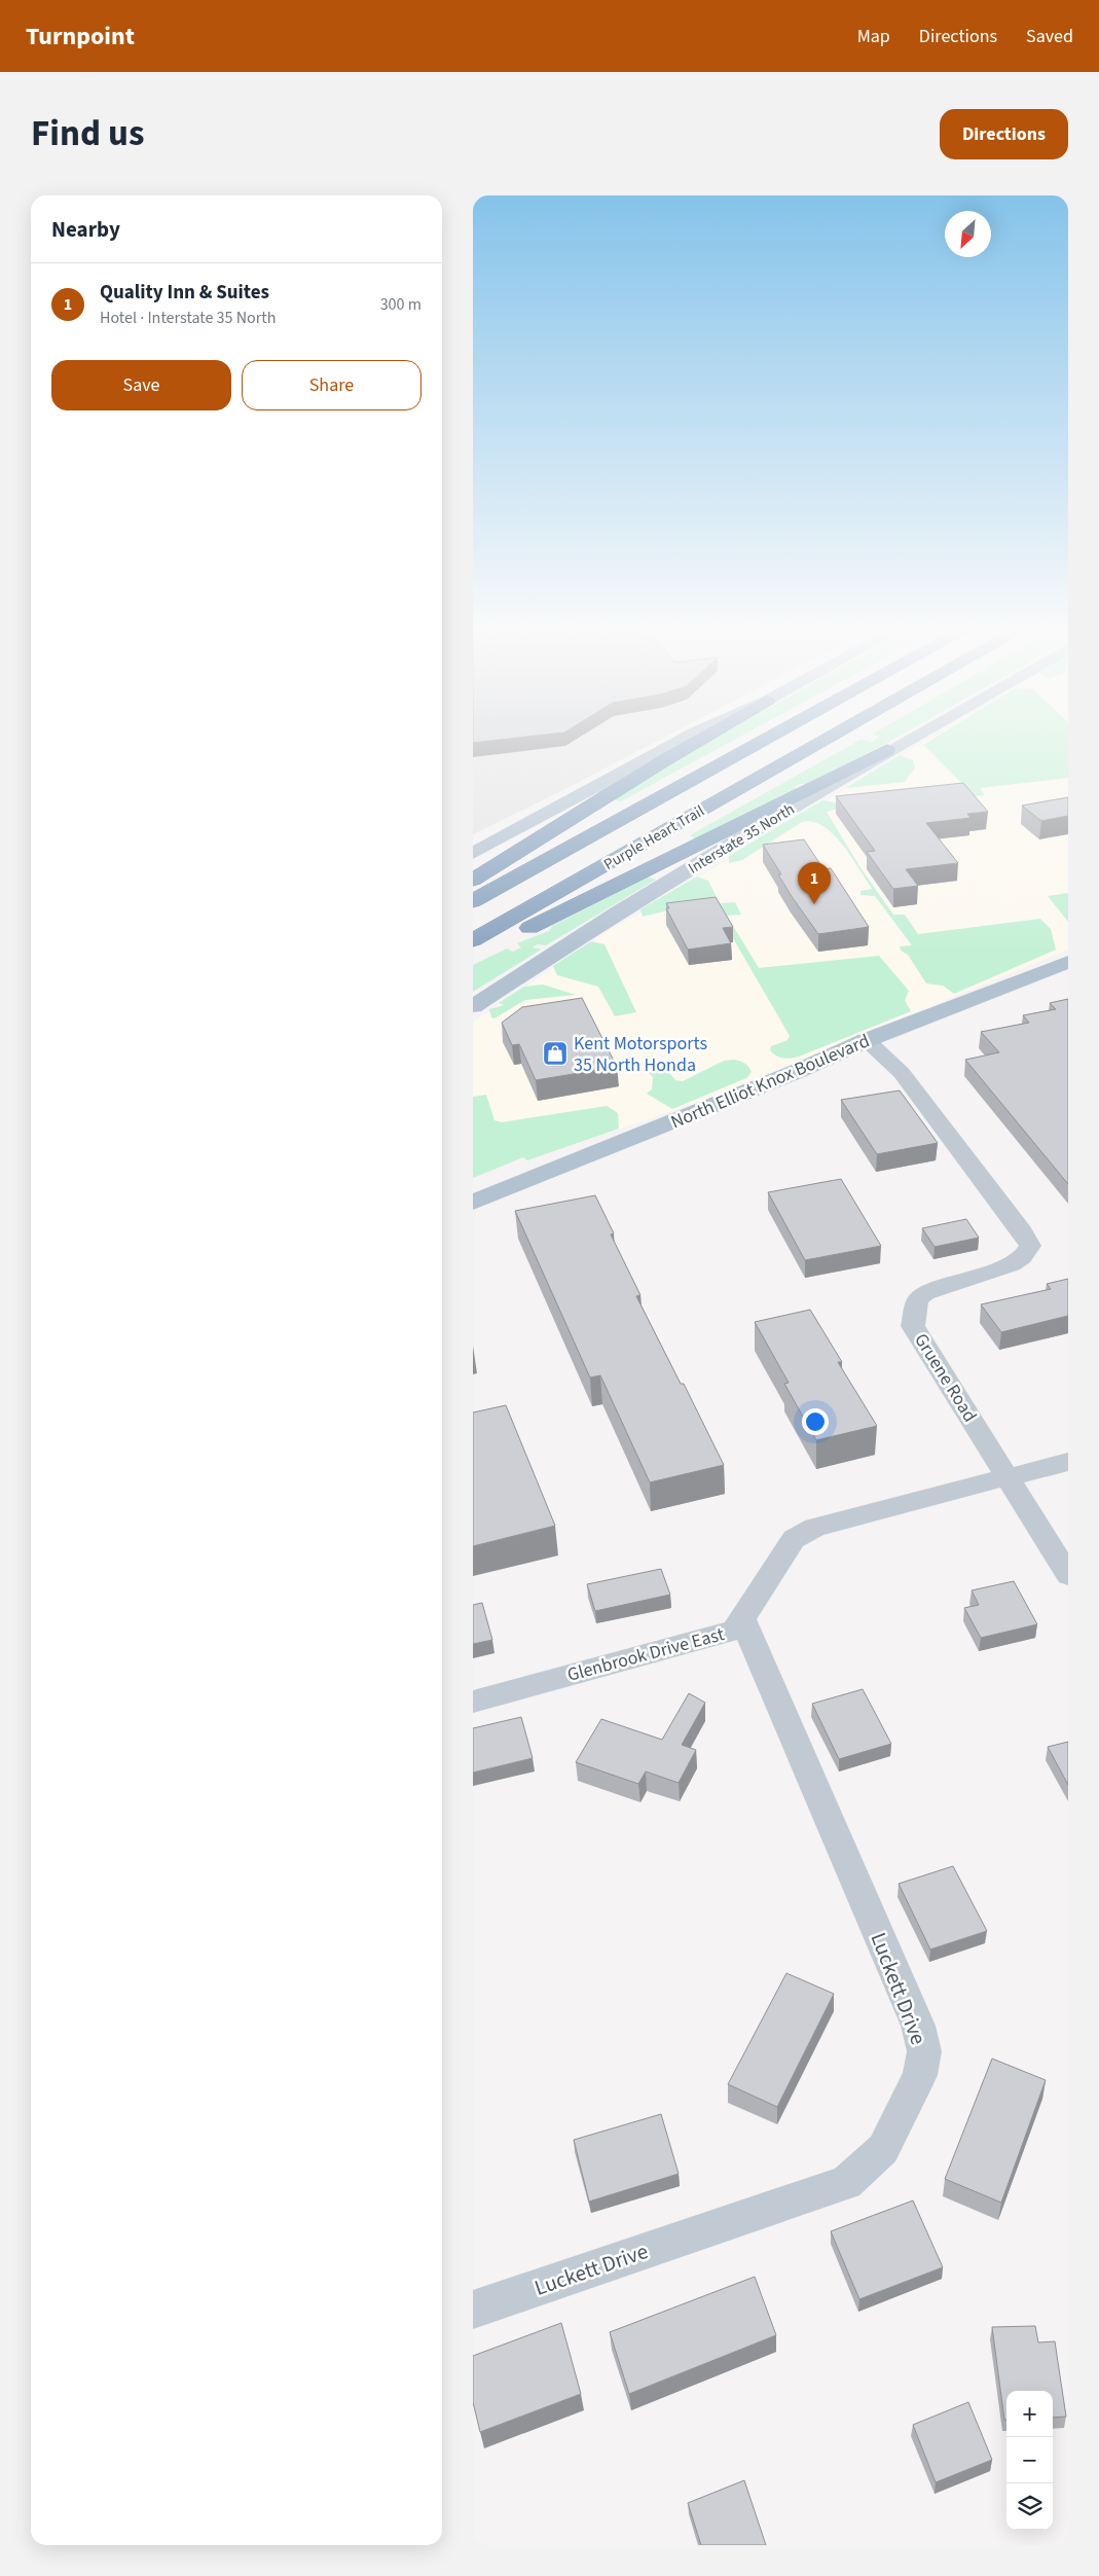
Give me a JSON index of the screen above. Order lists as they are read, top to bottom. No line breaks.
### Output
{"streets":{"highway":["Purple Heart Trail"],"main road":["Interstate 35 North","North Elliot Knox Boulevard"],"street":["Gruene Road","Glenbrook Drive East","Luckett Drive"]},"crossings":[["North Elliot Knox Boulevard","Gruene Road"],["Gruene Road","Glenbrook Drive East"],["Glenbrook Drive East","Luckett Drive"]],"places":{"shop":["Kent Motorsports 35 North Honda"]},"north":"bottom left","page":{"header":"Turnpoint","nav":["Map","Directions","Saved"],"title":"Find us","buttons":["Directions",["Save","Share"]],"heading":"Nearby","list":[{"mark":"1","name":"Quality Inn & Suites","note":"Hotel · Interstate 35 North","value":"300 m"}],"pins":"1","map_buttons":["+","−"]}}
